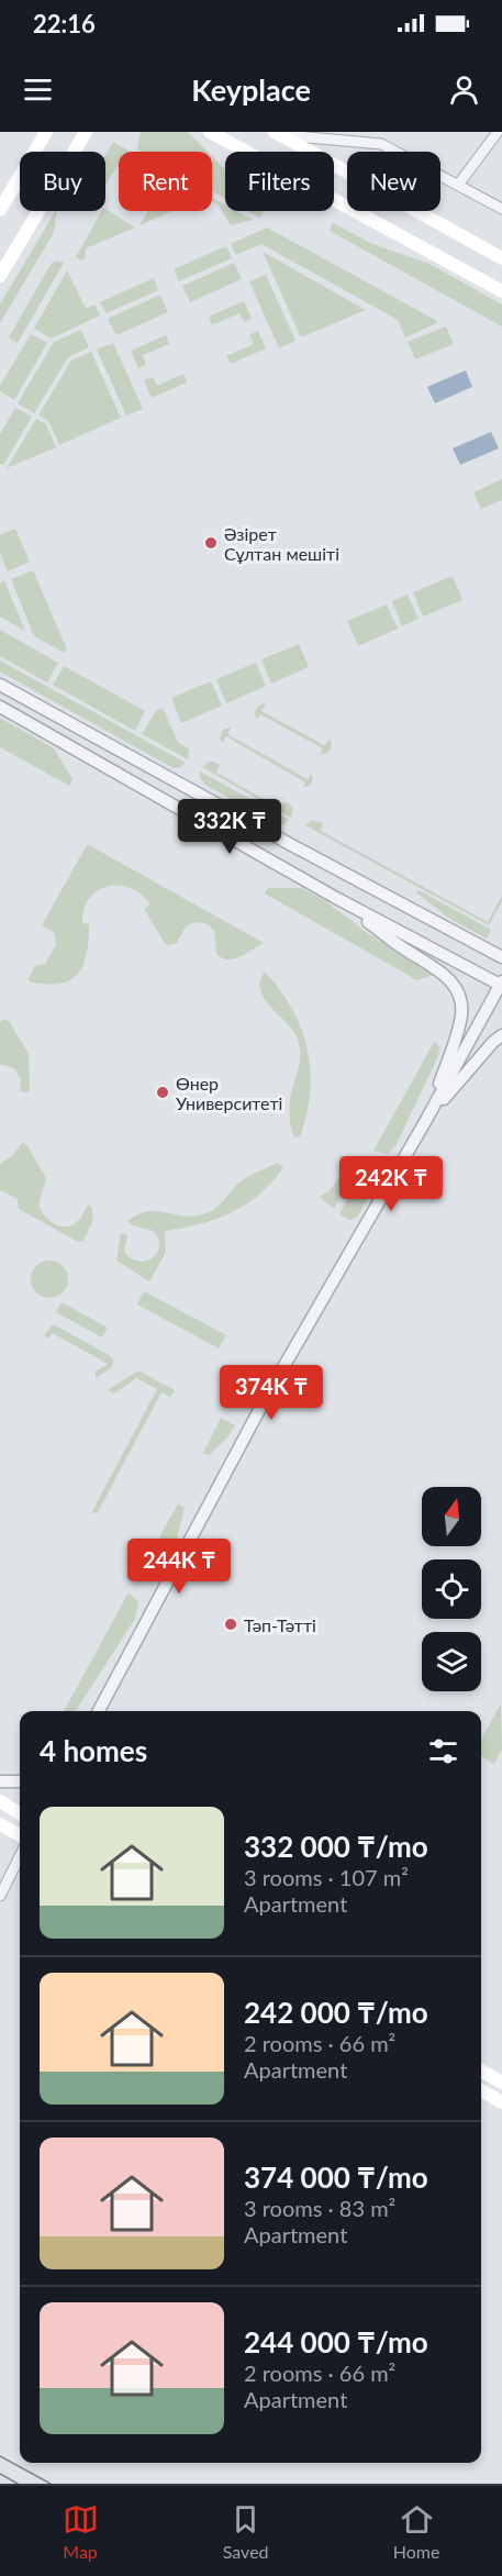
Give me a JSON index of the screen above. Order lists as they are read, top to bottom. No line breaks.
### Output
{"places":["Әзірет Сұлтан мешіті","Өнер Университеті","Тәп-Тәтті"],"north":"top","page":{"status":"22:16","header":"Keyplace","chip":["Buy","Rent","Filters","New"],"price":["332K ₸","242K ₸","374K ₸","244K ₸"],"heading":"4 homes","list":[{"name":"332 000 ₸/mo","note":"3 rooms · 107 m² · Apartment"},{"name":"242 000 ₸/mo","note":"2 rooms · 66 m² · Apartment"},{"name":"374 000 ₸/mo","note":"3 rooms · 83 m² · Apartment"},{"name":"244 000 ₸/mo","note":"2 rooms · 66 m² · Apartment"}],"tabs":["Map","Saved","Home"]}}
